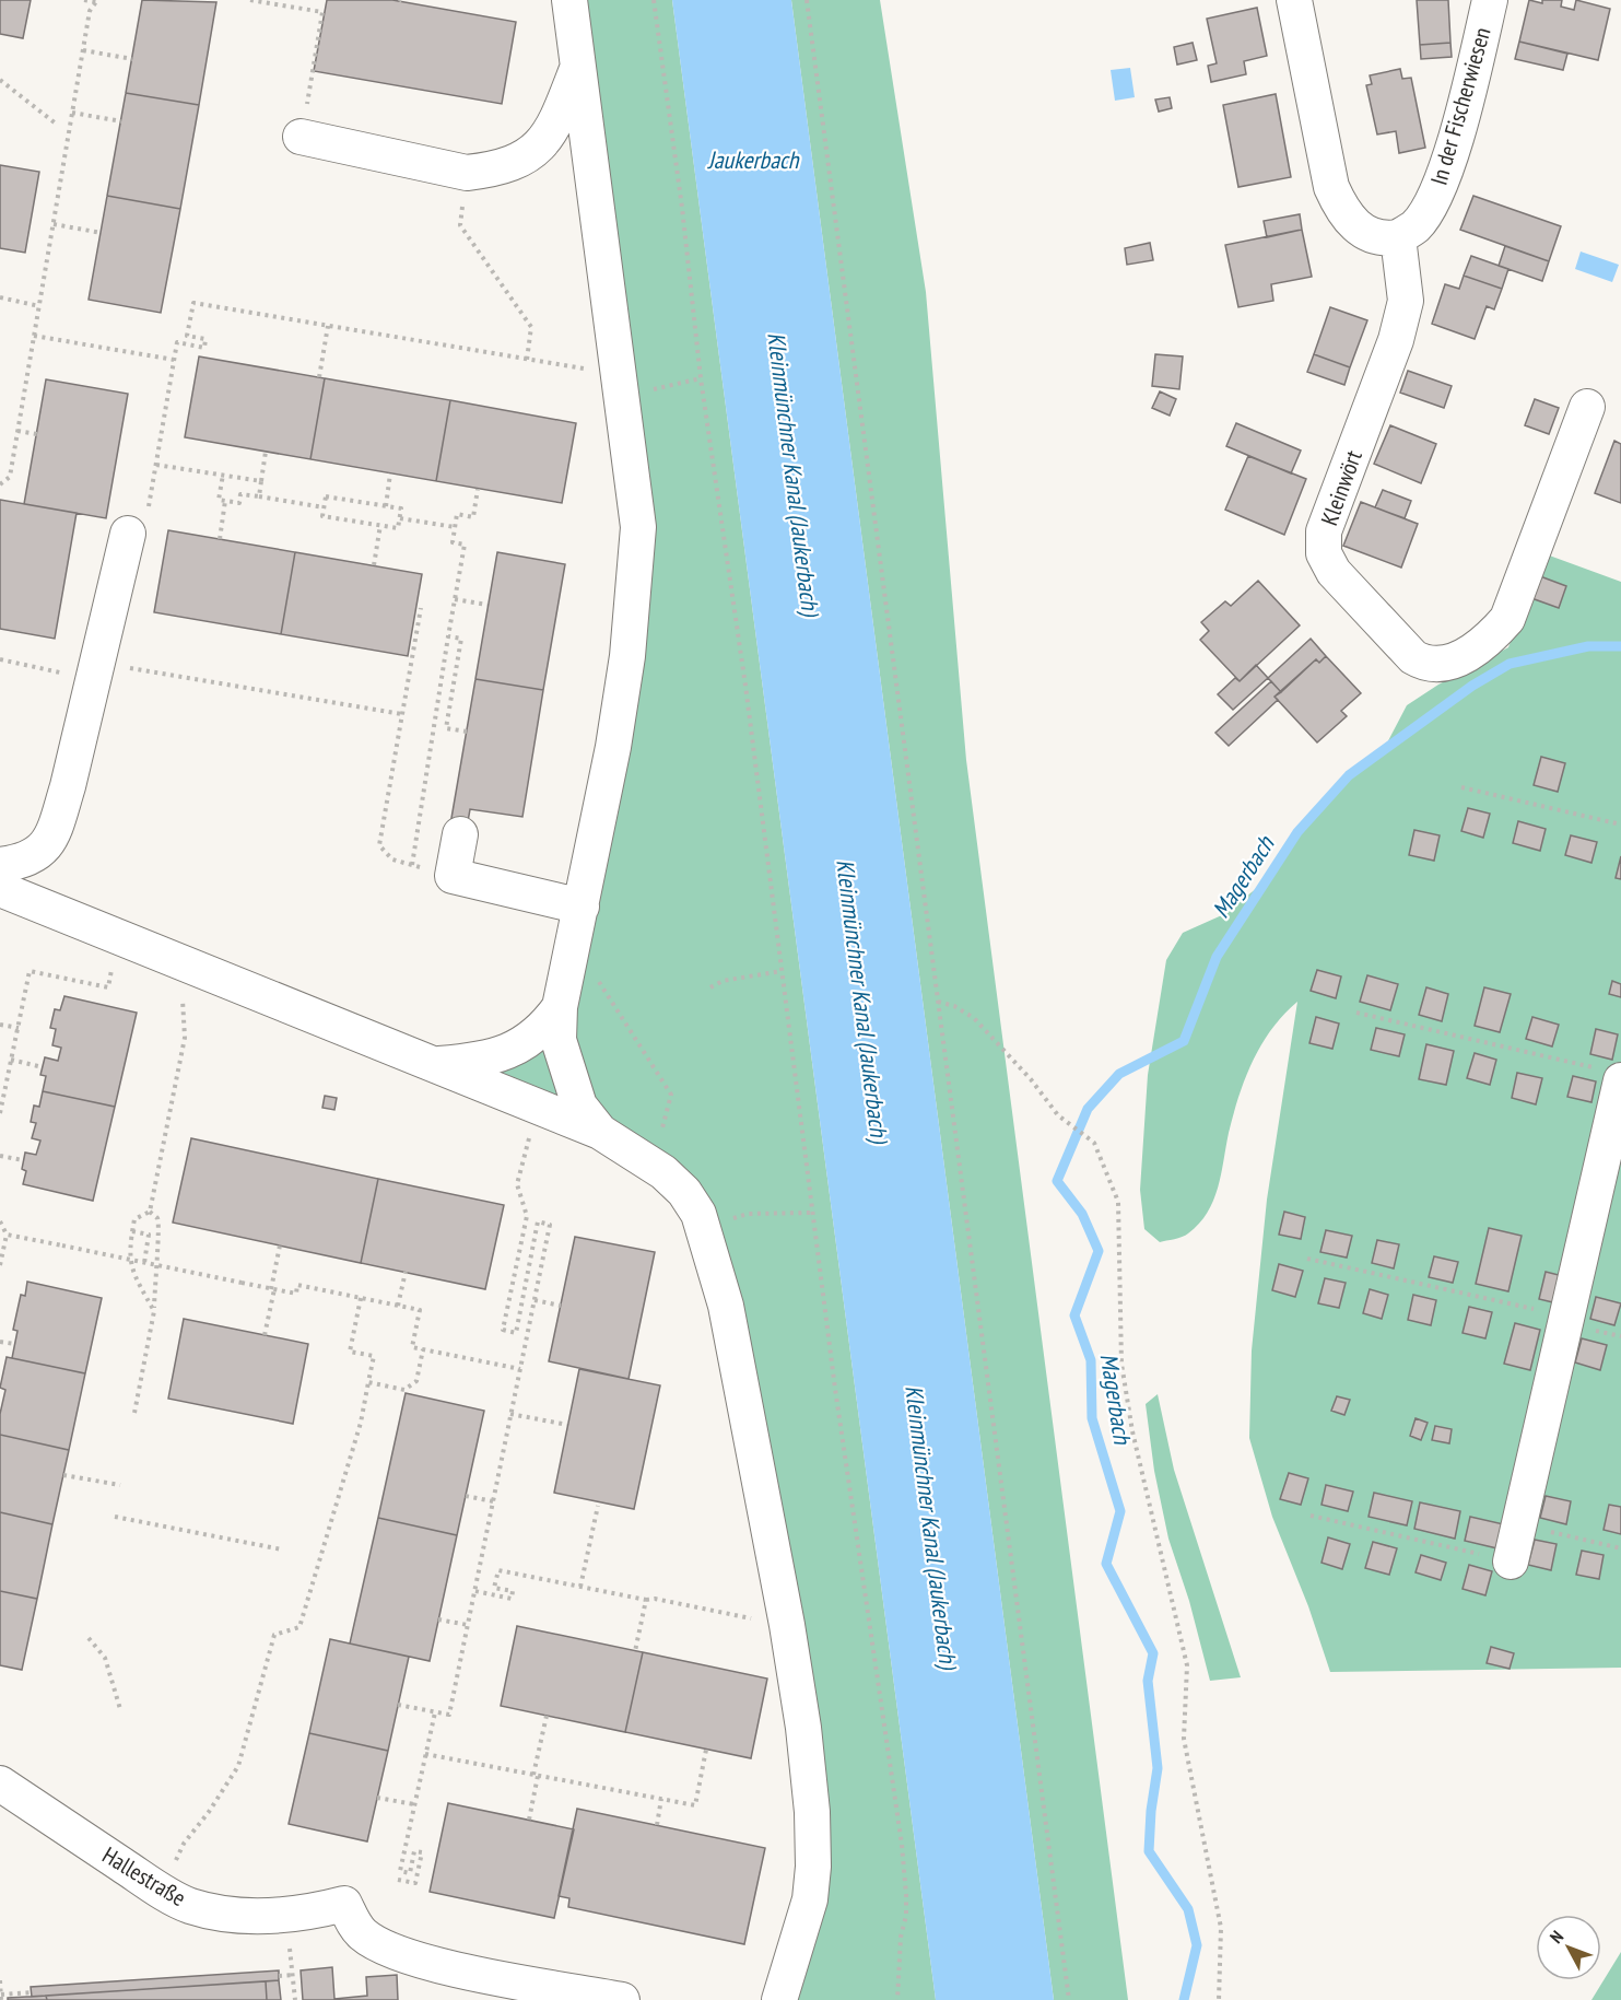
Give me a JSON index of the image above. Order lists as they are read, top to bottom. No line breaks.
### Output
{"streets":{"street":["In der Fischerwiesen","Kleinwört","Hallestraße"]},"crossings":[["In der Fischerwiesen","Kleinwört"]],"water":["Jaukerbach","Kleinmünchner Kanal (Jaukerbach)","Magerbach"],"north":"top left"}
